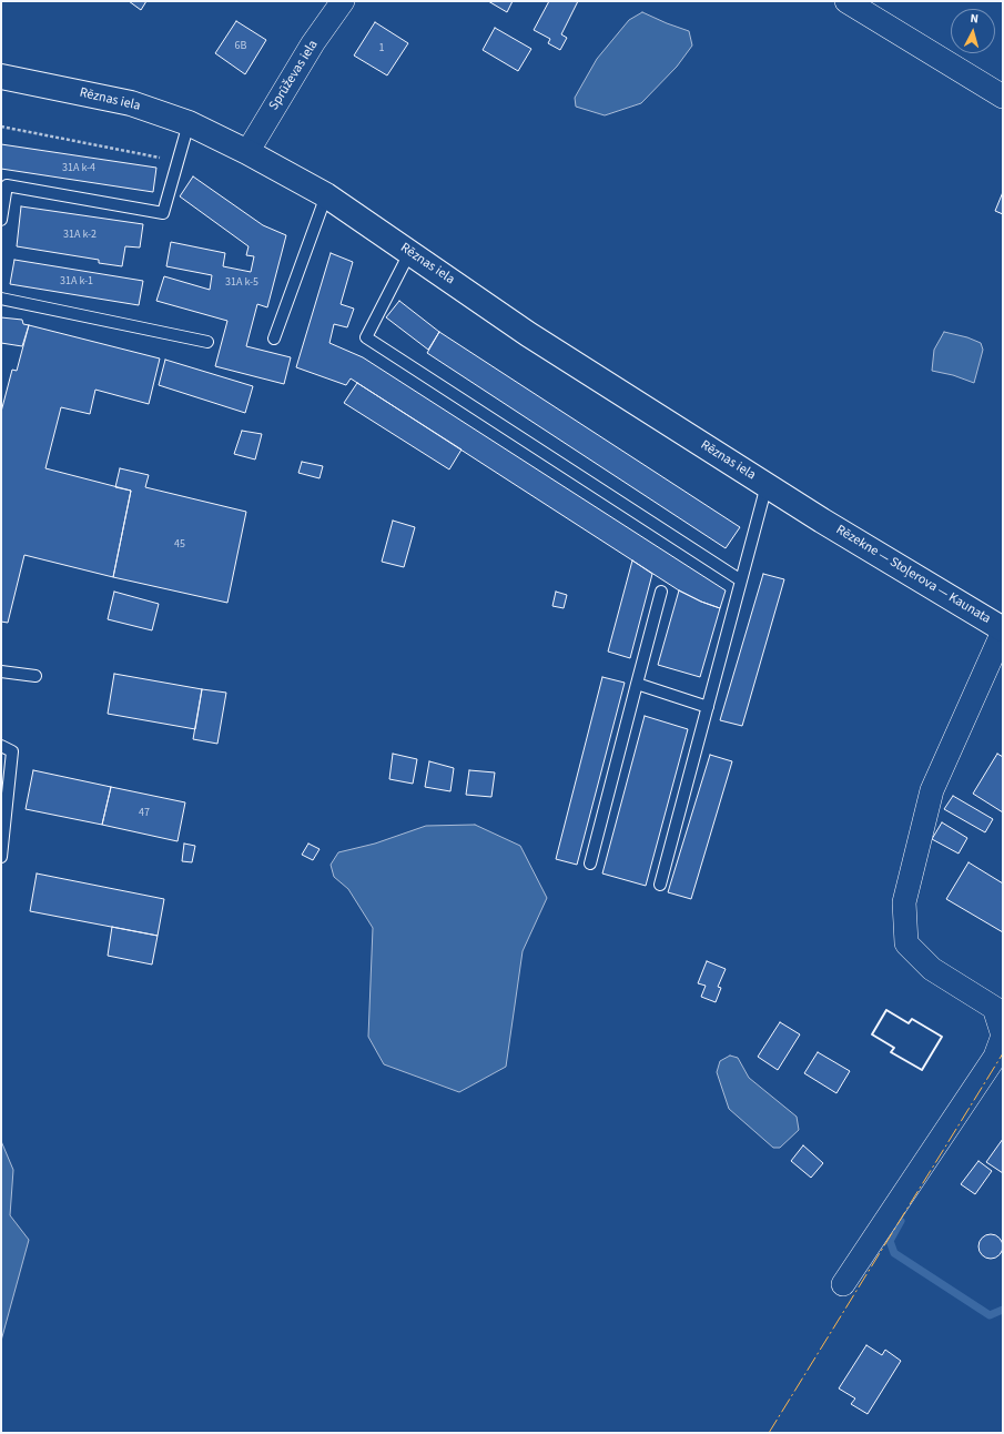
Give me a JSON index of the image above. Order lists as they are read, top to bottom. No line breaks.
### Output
{"streets":{"main road":["Rēznas iela","Rēzekne — Stoļerova — Kaunata"],"street":["Sprūževas iela"]},"crossings":[["Sprūževas iela","Rēznas iela"],["Rēznas iela","Rēzekne — Stoļerova — Kaunata"]],"house_numbers":["6B","1","31A k-4","31A k-2","31A k-1","31A k-5","45","47"],"north":"top"}
